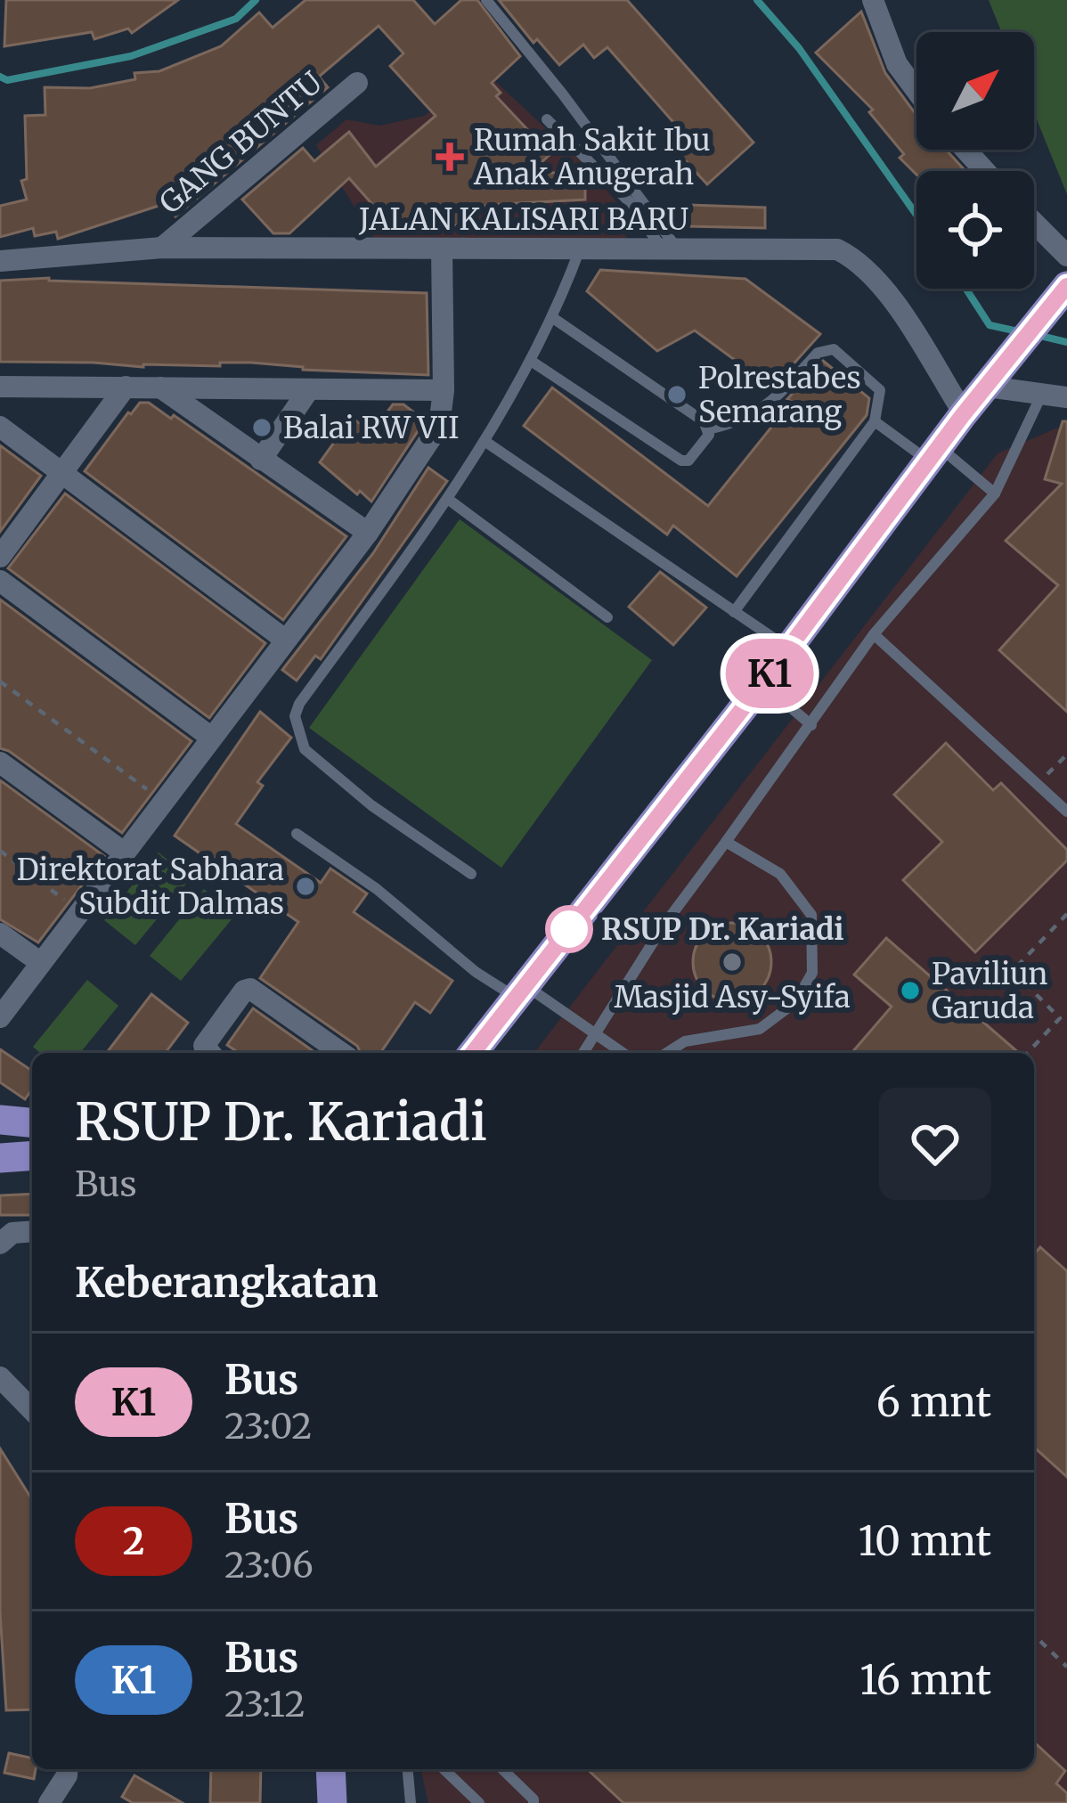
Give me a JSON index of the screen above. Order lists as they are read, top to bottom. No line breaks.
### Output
{"streets":{"street":["GANG BUNTU","JALAN KALISARI BARU"]},"crossings":[["GANG BUNTU","JALAN KALISARI BARU"]],"places":{"health":["Rumah Sakit Ibu Anak Anugerah"],"other":["Polrestabes Semarang","Balai RW VII","Direktorat Sabhara Subdit Dalmas","RSUP Dr. Kariadi","Masjid Asy-Syifa","Paviliun Garuda"]},"lines":["bus line K1"],"north":"top right","page":{"on_map":"K1","heading":[["RSUP Dr. Kariadi","Bus"],"Keberangkatan"],"list":[{"mark":"K1","name":"Bus","note":"23:02","value":"6 mnt"},{"mark":"2","name":"Bus","note":"23:06","value":"10 mnt"},{"mark":"K1","name":"Bus","note":"23:12","value":"16 mnt"}]}}
